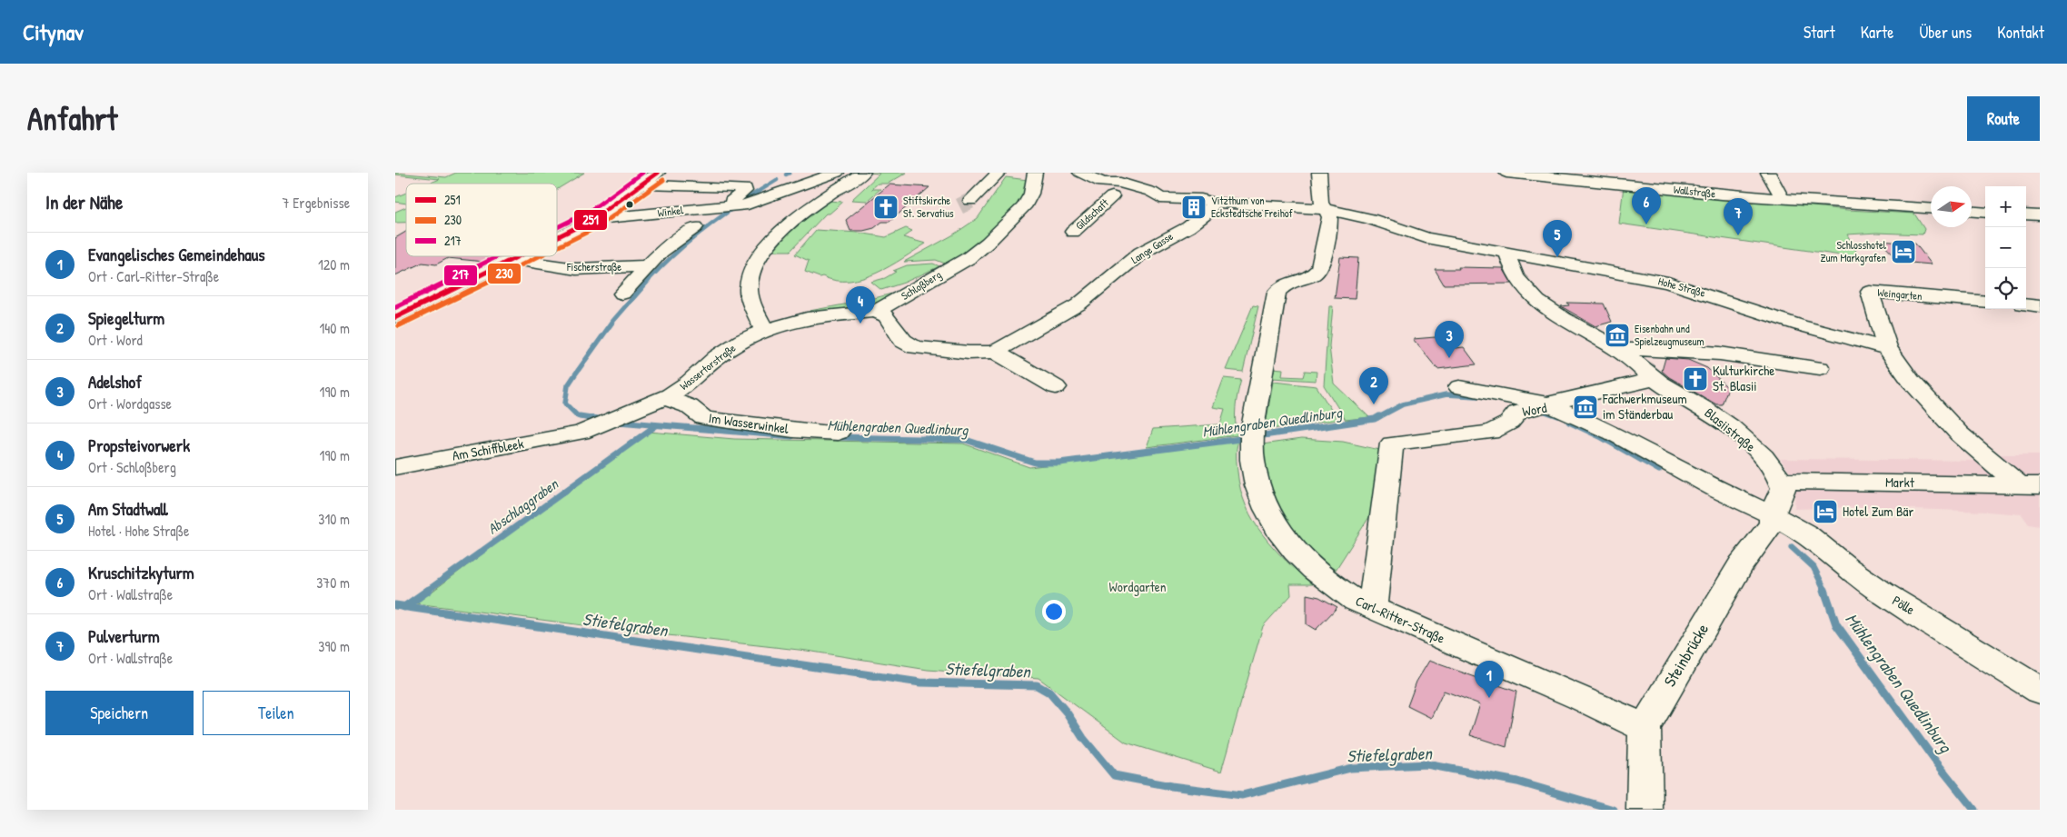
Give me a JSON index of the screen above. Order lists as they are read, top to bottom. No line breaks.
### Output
{"streets":{"street":["Wallstraße","Winkel","Gildschaft","Lange Gasse","Fischerstraße","Schloßberg","Hohe Straße","Weingarten","Wassertorstraße","Word","Im Wasserwinkel","Blasiistraße","Am Schiffbleek","Markt","Pölle","Carl-Ritter-Straße","Steinbrücke"]},"crossings":[["Gildschaft","Lange Gasse"],["Lange Gasse","Schloßberg"],["Schloßberg","Wassertorstraße"],["Hohe Straße","Weingarten"],["Hohe Straße","Blasiistraße"],["Hohe Straße","Markt"],["Hohe Straße","Carl-Ritter-Straße"],["Weingarten","Markt"],["Wassertorstraße","Im Wasserwinkel"],["Wassertorstraße","Am Schiffbleek"],["Word","Pölle"],["Word","Carl-Ritter-Straße"],["Word","Steinbrücke"],["Blasiistraße","Markt"],["Pölle","Steinbrücke"],["Carl-Ritter-Straße","Steinbrücke"]],"water":["Mühlengraben Quedlinburg","Abschlaggraben","Stiefelgraben"],"parks":["Wordgarten"],"places":{"church":["Stiftskirche St. Servatius","Kulturkirche St. Blasii"],"building":["Vitzthum von Eckstedtsche Freihof"],"hotel":["Schlosshotel Zum Markgrafen","Hotel Zum Bär"],"museum":["Eisenbahn und Spielzeugmuseum","Fachwerkmuseum im Ständerbau"]},"lines":["transit line 251","transit line 217","transit line 230"],"legend":["251","230","217"],"north":"right","page":{"header":"Citynav","nav":["Start","Karte","Über uns","Kontakt"],"buttons":["Route",["Speichern","Teilen"]],"title":"Anfahrt","heading":["In der Nähe","7 Ergebnisse"],"map_buttons":["+","−"],"pins":["6","7","5","4","3","2","1"],"list":[{"mark":"1","name":"Evangelisches Gemeindehaus","note":"Ort · Carl-Ritter-Straße","value":"120 m"},{"mark":"2","name":"Spiegelturm","note":"Ort · Word","value":"140 m"},{"mark":"3","name":"Adelshof","note":"Ort · Wordgasse","value":"190 m"},{"mark":"4","name":"Propsteivorwerk","note":"Ort · Schloßberg","value":"190 m"},{"mark":"5","name":"Am Stadtwall","note":"Hotel · Hohe Straße","value":"310 m"},{"mark":"6","name":"Kruschitzkyturm","note":"Ort · Wallstraße","value":"370 m"},{"mark":"7","name":"Pulverturm","note":"Ort · Wallstraße","value":"390 m"}]}}
